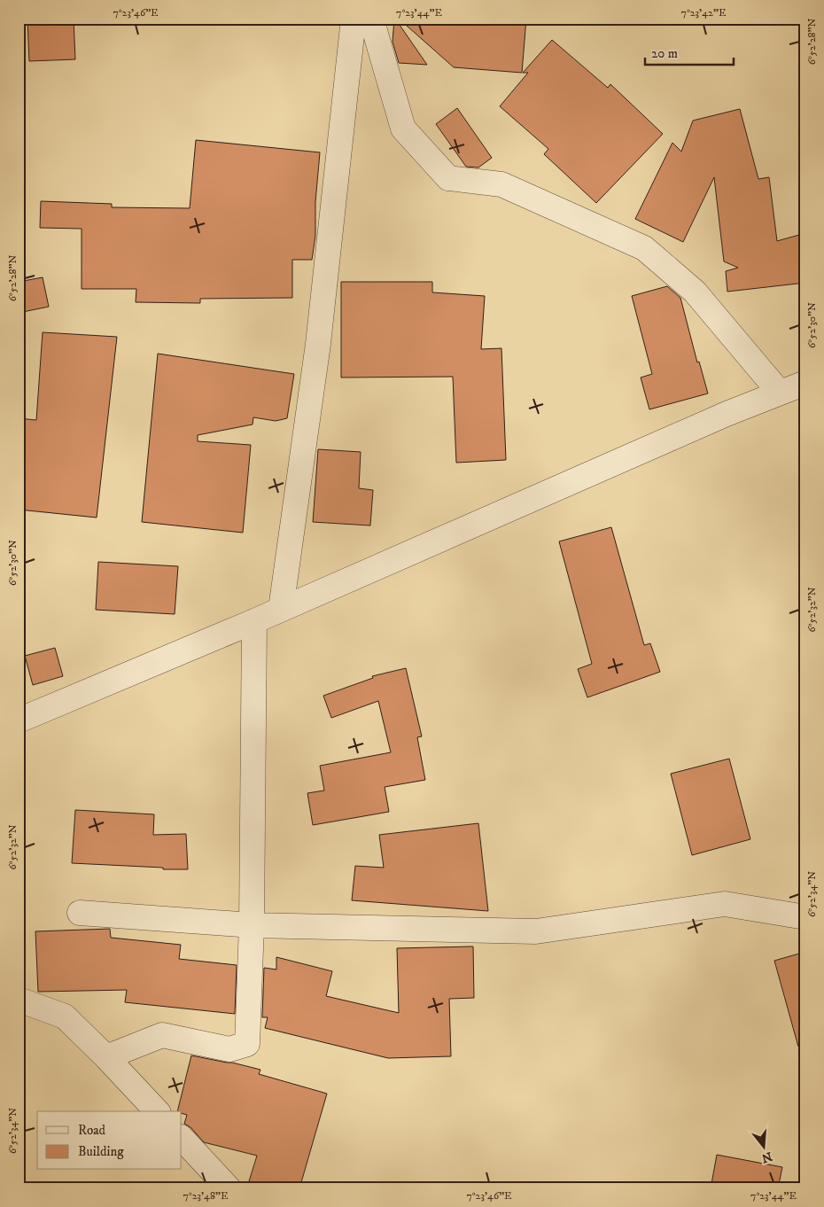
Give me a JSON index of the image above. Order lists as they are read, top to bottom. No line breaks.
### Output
{"legend":["Road","Building"],"scale_bar":"20 m","north":"bottom","coordinates":["7°23'46\"E","7°23'44\"E","7°23'42\"E","6°52'28\"N","6°52'30\"N","6°52'32\"N","6°52'34\"N","7°23'48\"E"]}
